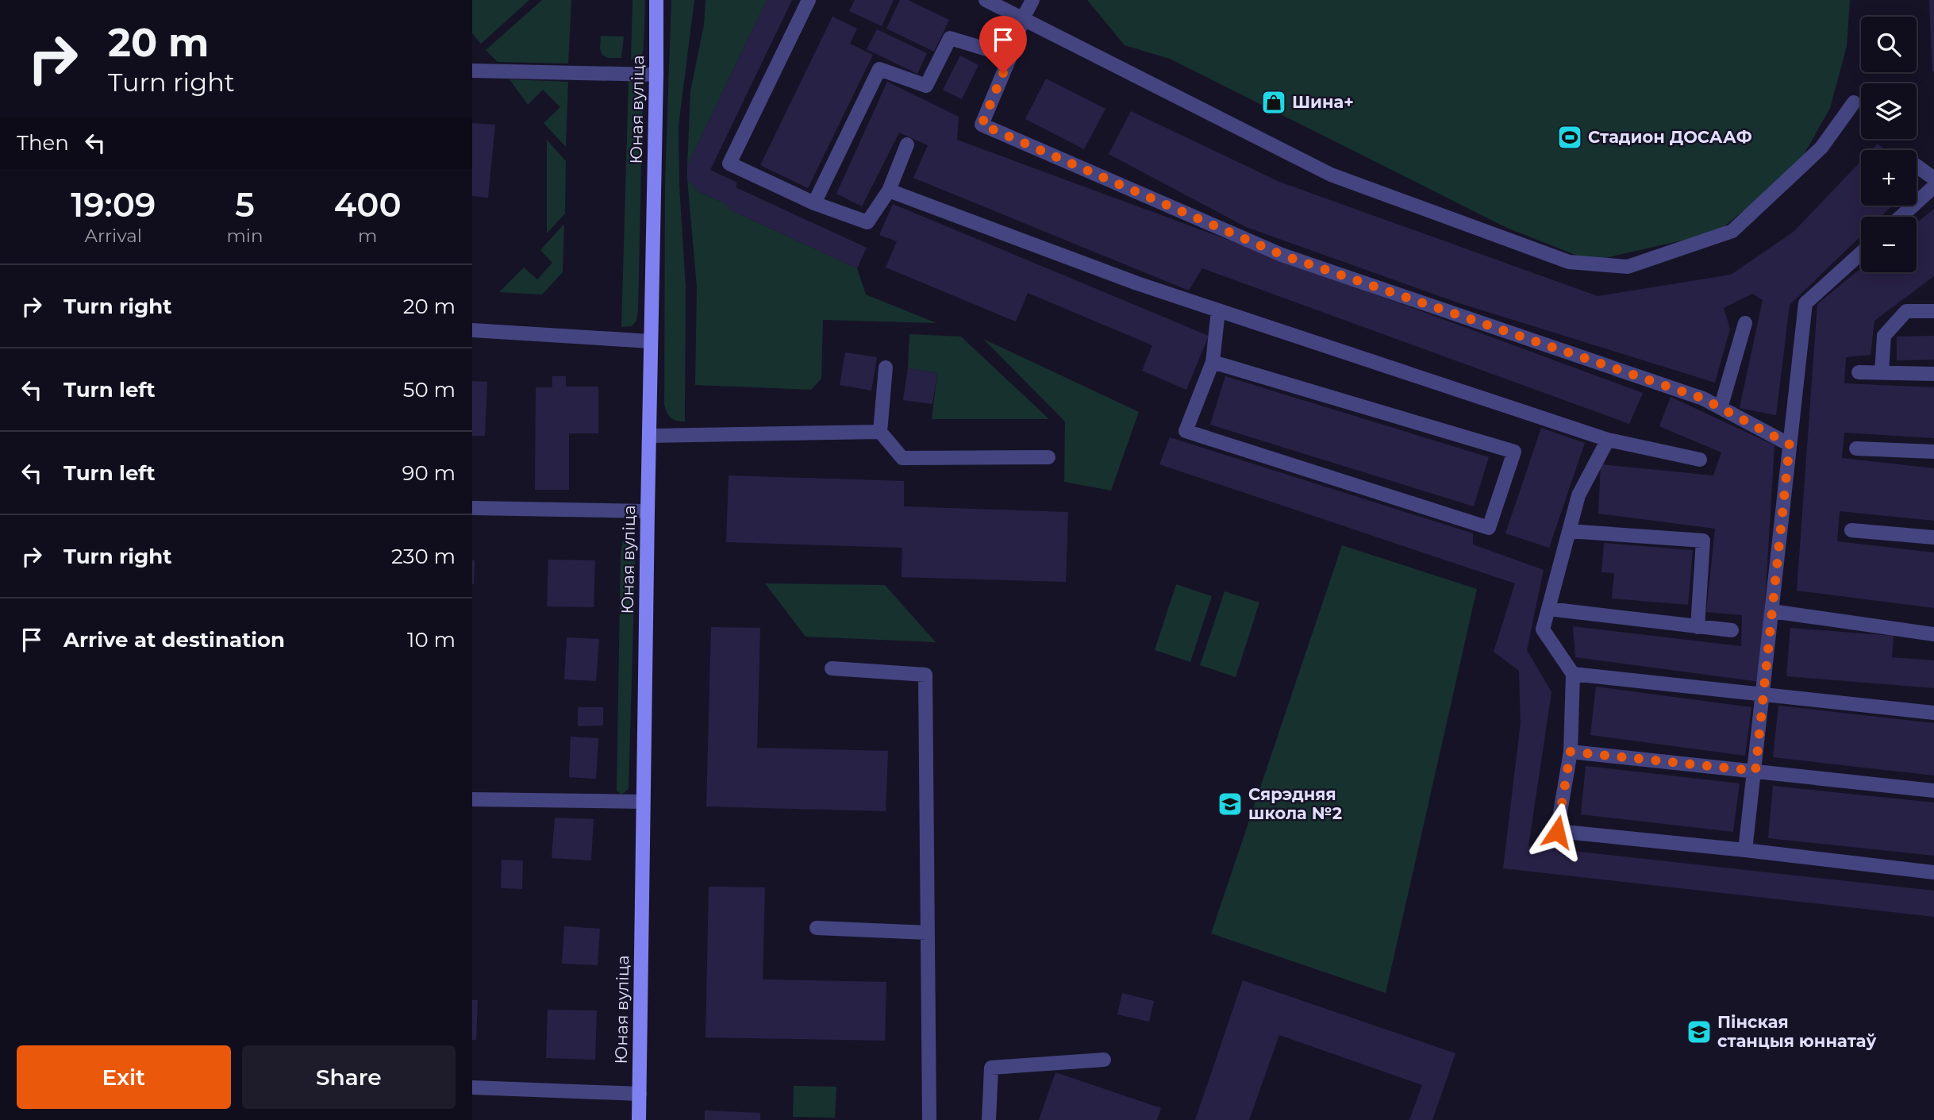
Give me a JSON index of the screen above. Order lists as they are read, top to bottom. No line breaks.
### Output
{"streets":{"street":["Юная вуліца"]},"places":{"shop":["Шина+"],"sports":["Стадион ДОСААФ"],"school or university":["Сярэдняя школа №2","Пінская станцыя юннатаў"]},"page":{"turn":["20 m","Turn right"],"map_buttons":["+","−"],"then":"Then","eta":["19:09","Arrival","5","min","400","m"],"list":[{"name":"Turn right","value":"20 m"},{"name":"Turn left","value":"50 m"},{"name":"Turn left","value":"90 m"},{"name":"Turn right","value":"230 m"},{"name":"Arrive at destination","value":"10 m"}],"buttons":["Exit","Share"]}}
